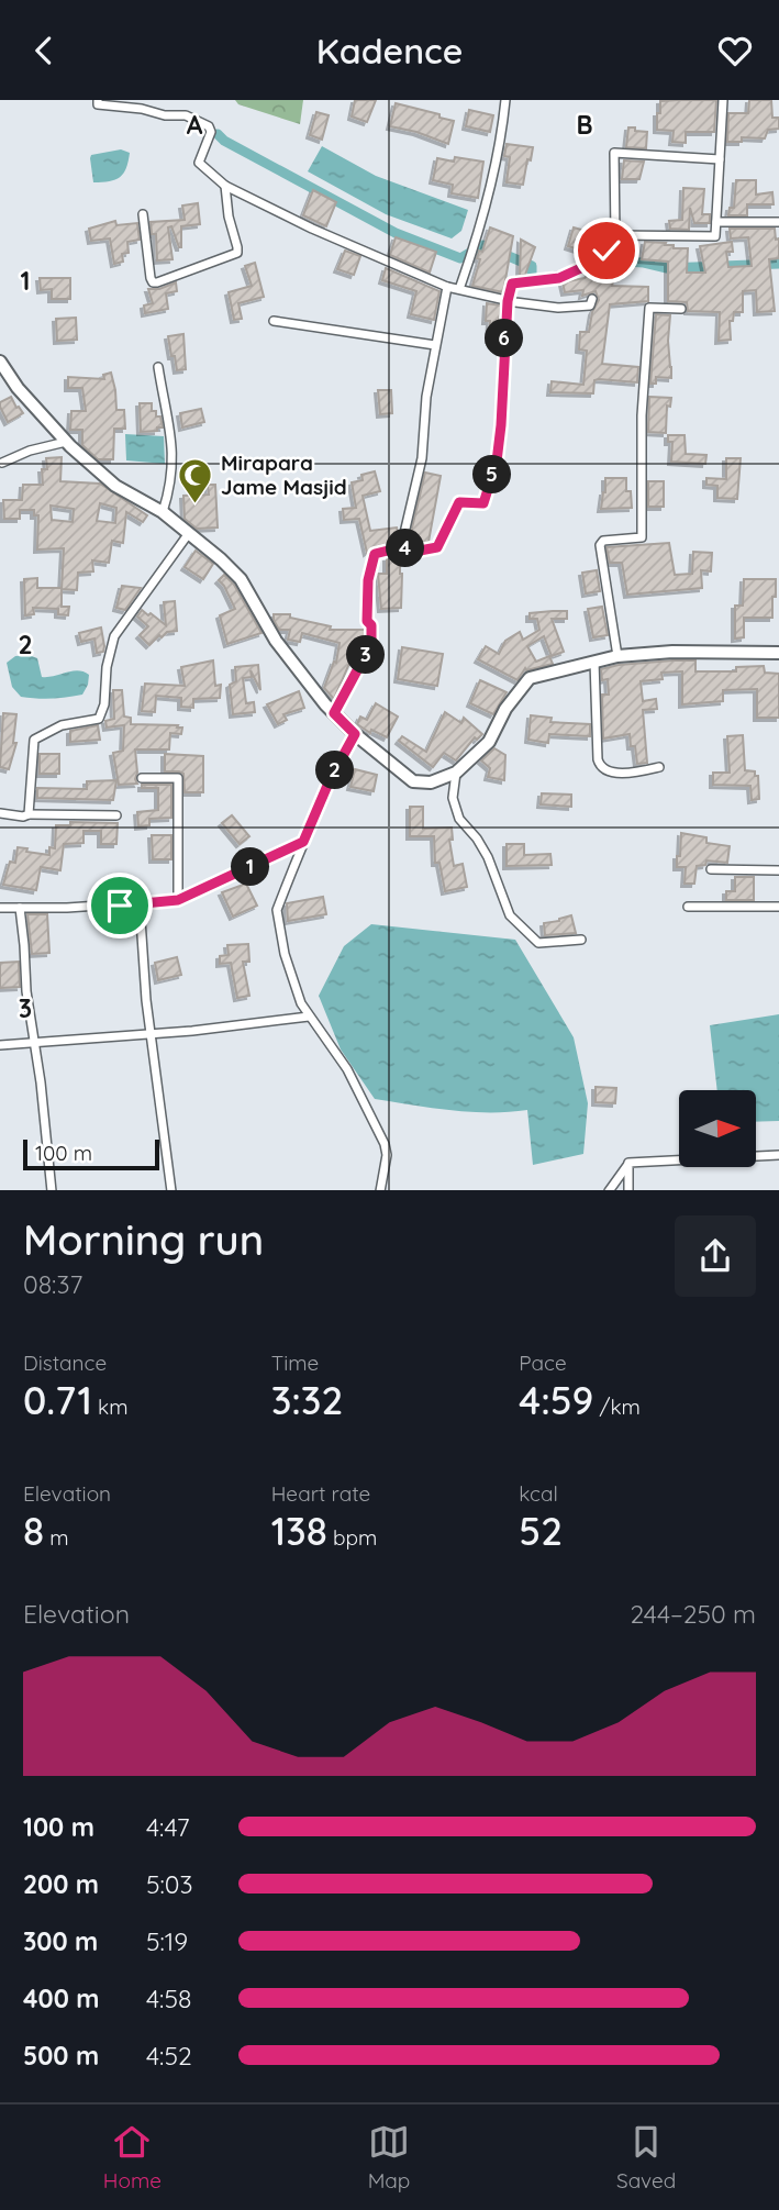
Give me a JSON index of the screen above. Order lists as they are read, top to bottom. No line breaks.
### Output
{"places":{"mosque":["Mirapara Jame Masjid"]},"scale_bar":"100 m","north":"right","page":{"header":"Kadence","pins":["6","5","4","3","2","1"],"scale":"100 m","heading":["Morning run","08:37"],"stats":[["Distance","0.71 km"],["Time","3:32"],["Pace","4:59 /km"],["Elevation","8 m"],["Heart rate","138 bpm"],["kcal","52"]],"chart":["Elevation","244–250 m"],"list":[{"name":"100 m","note":"4:47"},{"name":"200 m","note":"5:03"},{"name":"300 m","note":"5:19"},{"name":"400 m","note":"4:58"},{"name":"500 m","note":"4:52"}],"tabs":["Home","Map","Saved"]},"grid":{"columns":["A","B"],"rows":["1","2","3"]}}
